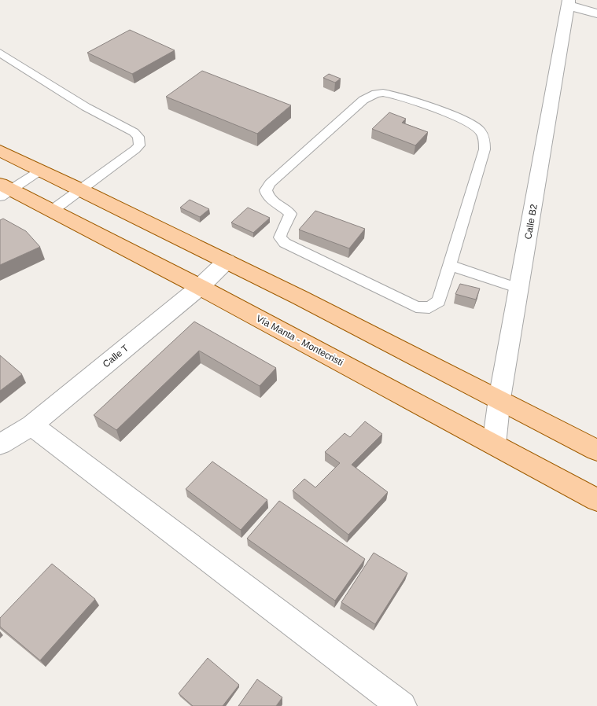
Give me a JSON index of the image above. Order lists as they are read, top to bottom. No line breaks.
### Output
{"streets":{"main road":["Vía Manta - Montecristi"],"street":["Calle B2","Calle T"]},"crossings":[["Calle B2","Vía Manta - Montecristi"],["Vía Manta - Montecristi","Calle T"]]}
